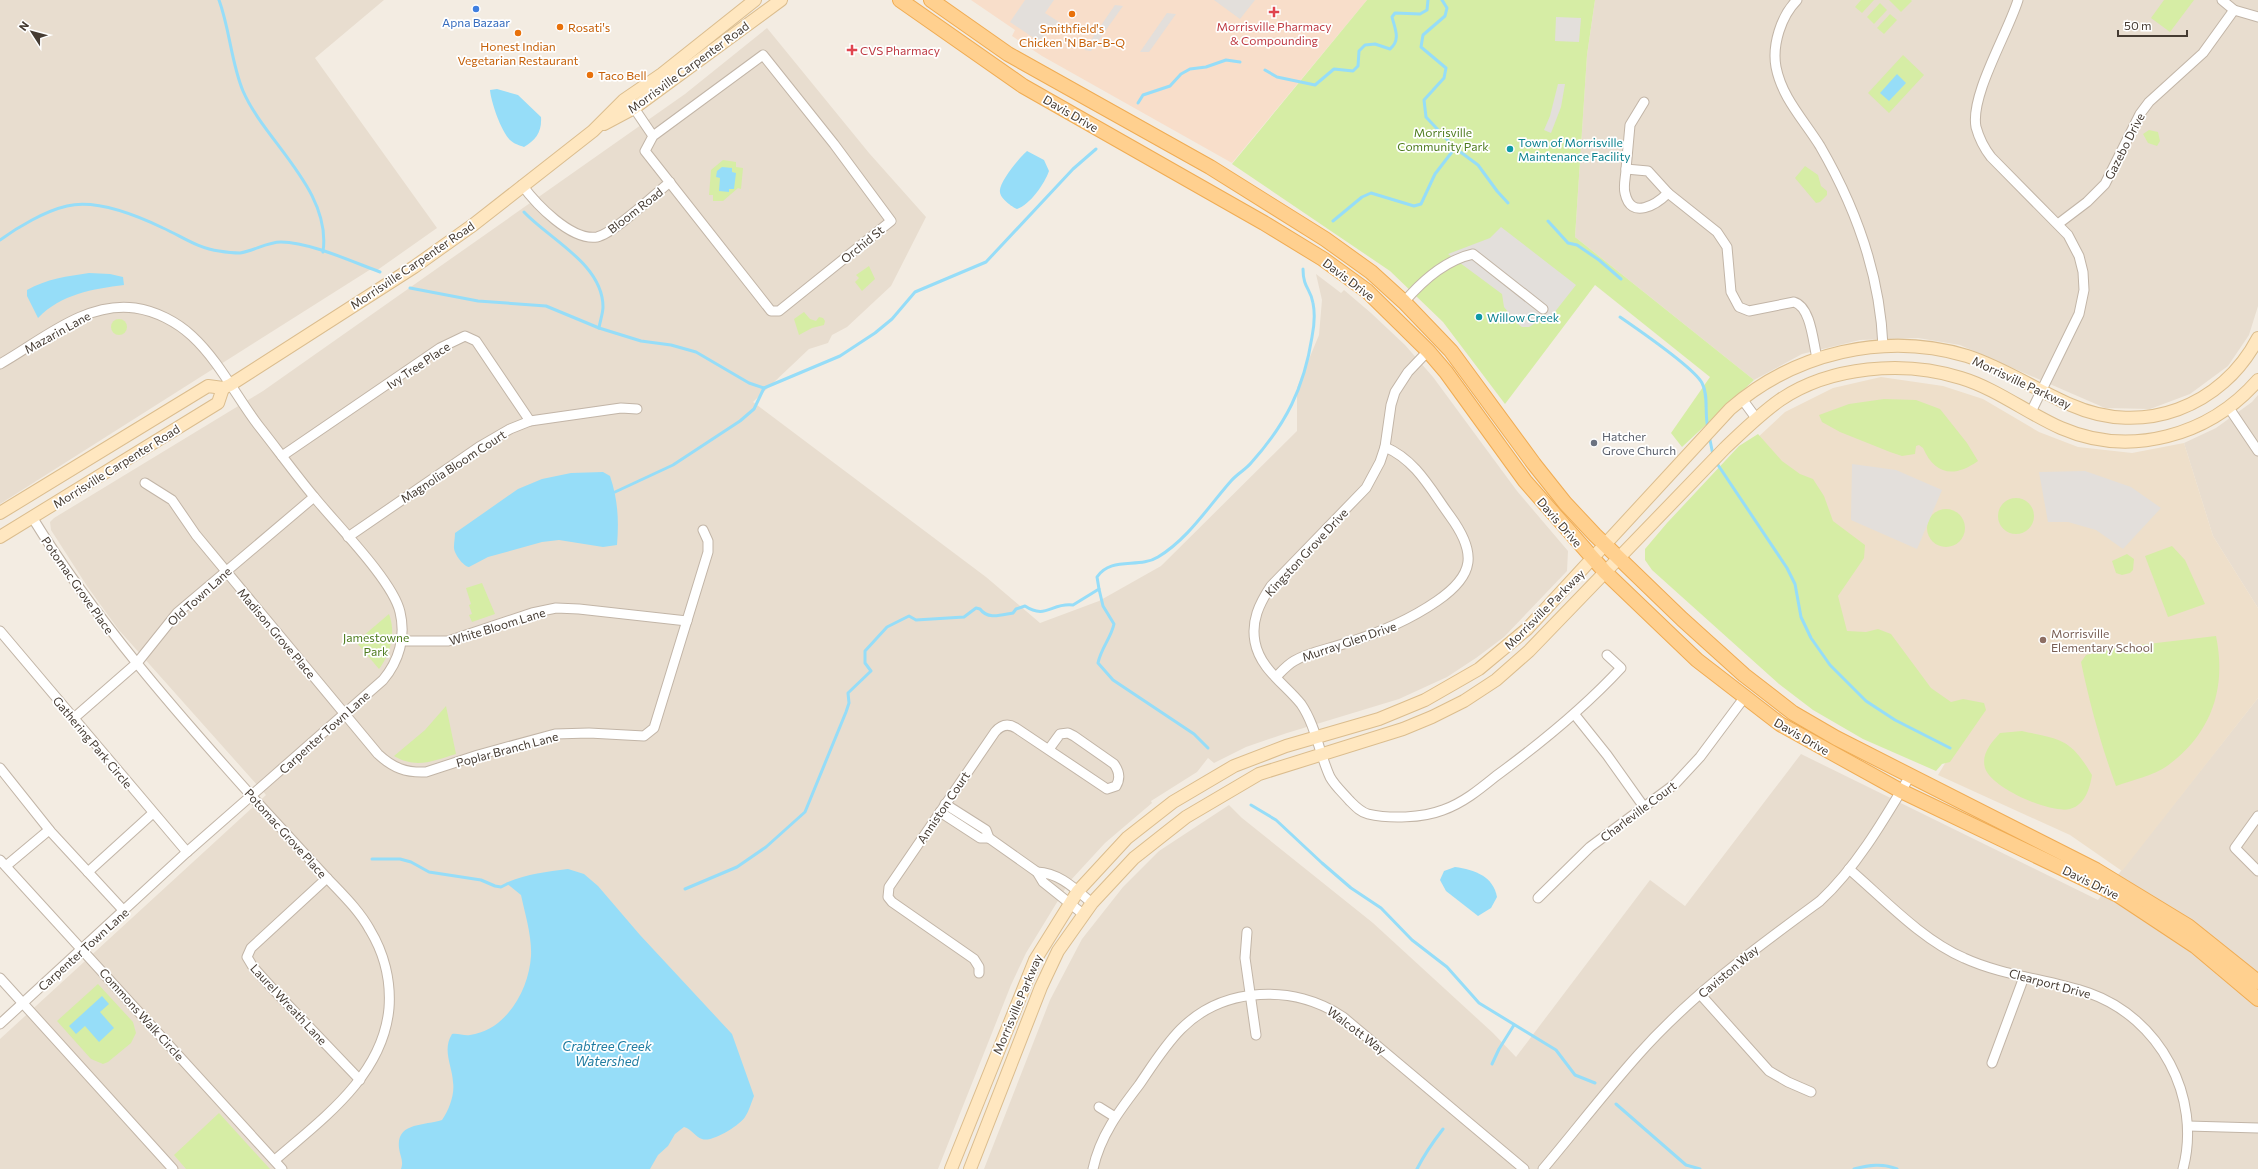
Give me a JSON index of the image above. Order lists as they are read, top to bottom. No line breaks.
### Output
{"streets":{"main road":["Morrisville Carpenter Road","Davis Drive","Morrisville Parkway"],"street":["Gazebo Drive","Bloom Road","Orchid St","Mazarin Lane","Ivy Tree Place","Magnolia Bloom Court","Kingston Grove Drive","Potomac Grove Place","Old Town Lane","White Bloom Lane","Madison Grove Place","Murray Glen Drive","Carpenter Town Lane","Gathering Park Circle","Poplar Branch Lane","Anniston Court","Charleville Court","Caviston Way","Clearport Drive","Laurel Wreath Lane","Commons Walk Circle","Walcott Way"]},"crossings":[["Morrisville Carpenter Road","Bloom Road"],["Morrisville Carpenter Road","Mazarin Lane"],["Morrisville Carpenter Road","Potomac Grove Place"],["Morrisville Carpenter Road","Carpenter Town Lane"],["Davis Drive","Morrisville Parkway"],["Davis Drive","Kingston Grove Drive"],["Davis Drive","Charleville Court"],["Davis Drive","Caviston Way"],["Bloom Road","Orchid St"],["Mazarin Lane","Carpenter Town Lane"],["Ivy Tree Place","Magnolia Bloom Court"],["Ivy Tree Place","Carpenter Town Lane"],["Morrisville Parkway","Kingston Grove Drive"],["Magnolia Bloom Court","Carpenter Town Lane"],["Kingston Grove Drive","Murray Glen Drive"],["Potomac Grove Place","Old Town Lane"],["Potomac Grove Place","Carpenter Town Lane"],["Potomac Grove Place","Laurel Wreath Lane"],["Potomac Grove Place","Commons Walk Circle"],["Old Town Lane","Madison Grove Place"],["Old Town Lane","Carpenter Town Lane"],["Old Town Lane","Gathering Park Circle"],["White Bloom Lane","Carpenter Town Lane"],["White Bloom Lane","Poplar Branch Lane"],["Madison Grove Place","Carpenter Town Lane"],["Madison Grove Place","Poplar Branch Lane"],["Carpenter Town Lane","Gathering Park Circle"],["Carpenter Town Lane","Poplar Branch Lane"],["Carpenter Town Lane","Commons Walk Circle"],["Caviston Way","Clearport Drive"]],"water":["Crabtree Creek Watershed"],"parks":["Morrisville Community Park","Jamestowne Park"],"places":{"other":["Apna Bazaar","Smithfield's Chicken 'N Bar-B-Q","Rosati's","Honest Indian Vegetarian Restaurant","Taco Bell","Town of Morrisville Maintenance Facility","Willow Creek","Hatcher Grove Church","Morrisville Elementary School"],"health":["Morrisville Pharmacy & Compounding","CVS Pharmacy"]},"scale_bar":"50 m","north":"top left"}
